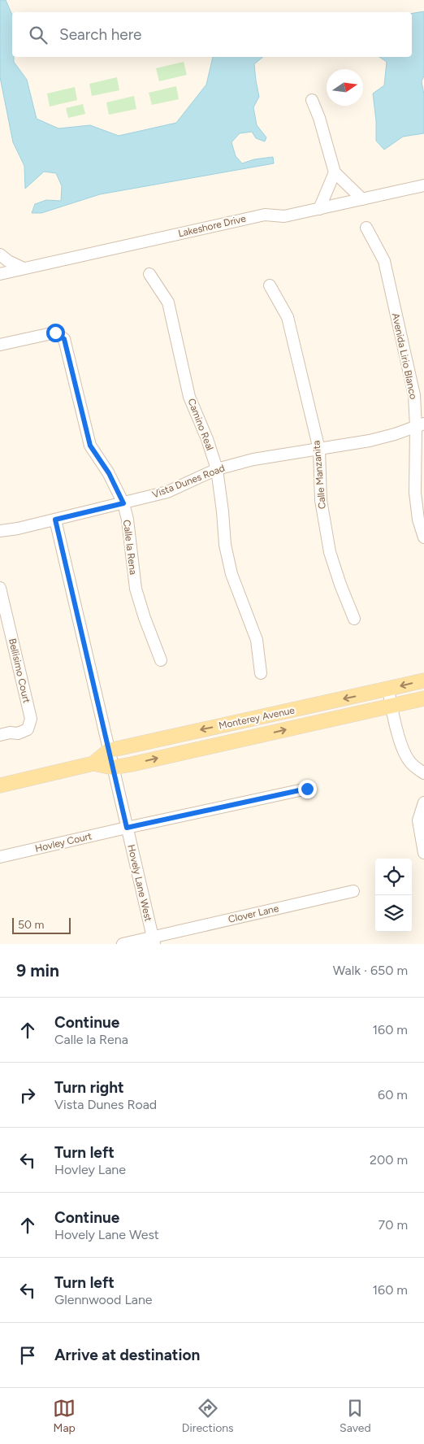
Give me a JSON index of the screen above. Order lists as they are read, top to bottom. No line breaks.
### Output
{"streets":{"main road":["Monterey Avenue"],"street":["Lakeshore Drive","Avenida Lirio Blanco","Camino Real","Calle Manzanita","Vista Dunes Road","Calle la Rena","Bellisimo Court","Hovley Court","Hovely Lane West","Clover Lane"]},"crossings":[["Avenida Lirio Blanco","Vista Dunes Road"],["Camino Real","Vista Dunes Road"],["Calle Manzanita","Vista Dunes Road"],["Vista Dunes Road","Calle la Rena"],["Vista Dunes Road","Hovely Lane West"],["Monterey Avenue","Hovely Lane West"],["Hovley Court","Hovely Lane West"],["Hovely Lane West","Clover Lane"]],"scale_bar":"50 m","north":"right","page":{"search":"Search here","scale":"50 m","heading":["9 min","Walk · 650 m"],"list":[["Continue","Calle la Rena","160 m"],["Turn right","Vista Dunes Road","60 m"],["Turn left","Hovley Lane","200 m"],["Continue","Hovely Lane West","70 m"],["Turn left","Glennwood Lane","160 m"],"Arrive at destination"],"nav":["Map","Directions","Saved"]}}
